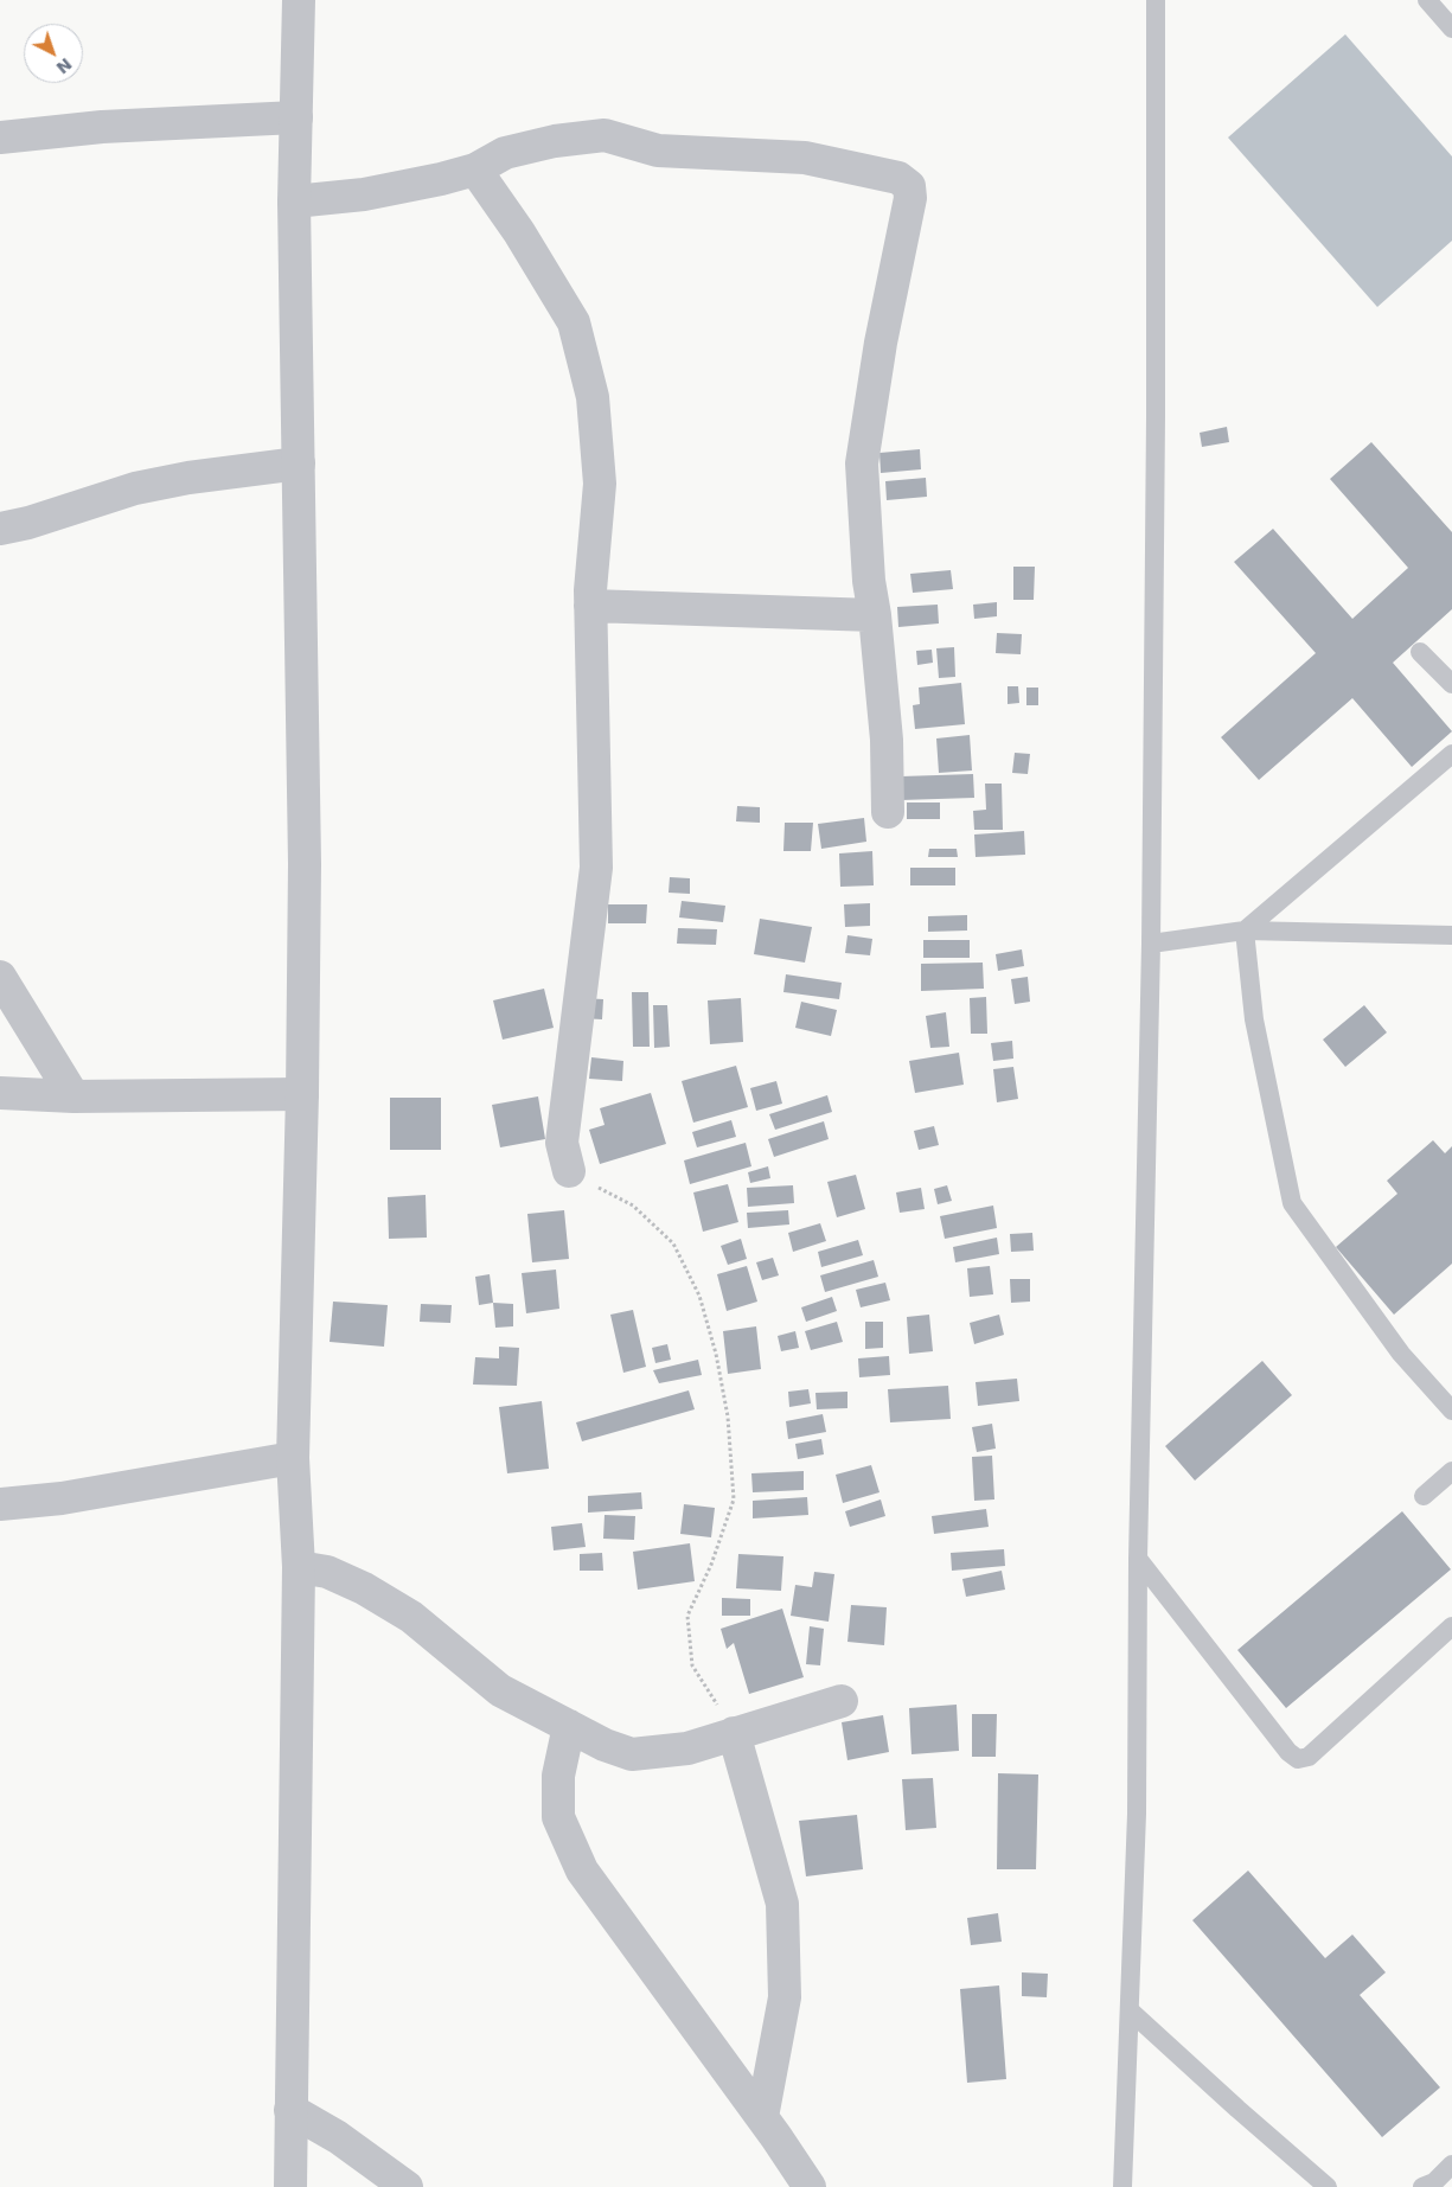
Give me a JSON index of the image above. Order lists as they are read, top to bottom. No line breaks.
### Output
{"north":"bottom right"}
